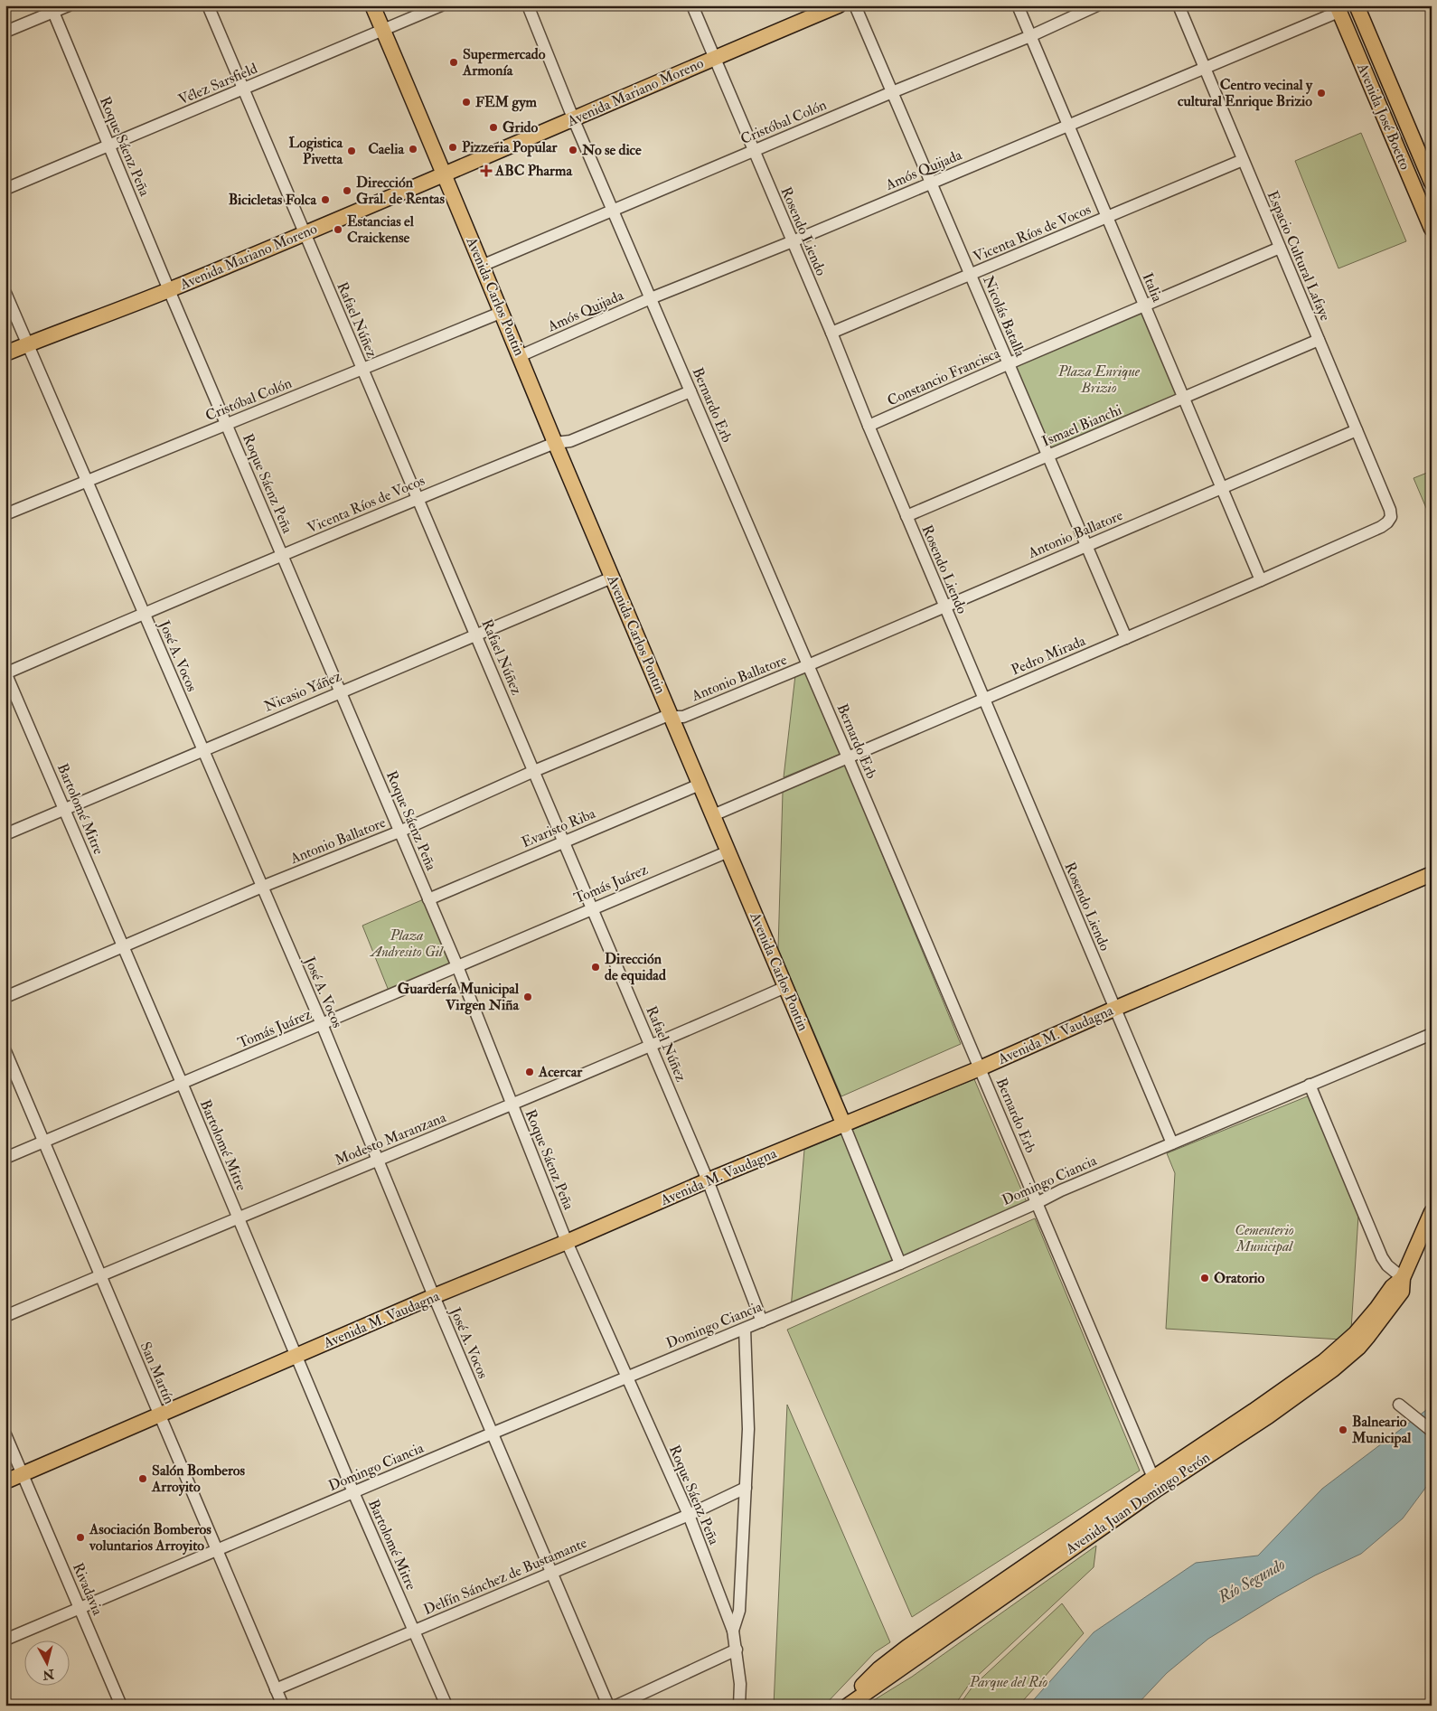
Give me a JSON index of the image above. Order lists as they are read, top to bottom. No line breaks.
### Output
{"streets":{"main road":["Avenida Mariano Moreno","Avenida José Boetto","Avenida Carlos Pontin","Avenida M. Vaudagna","Avenida Juan Domingo Perón"],"street":["Vélez Sarsfield","Cristóbal Colón","Roque Sáenz Peña","Amós Quijada","Rosendo Liendo","Vicenta Ríos de Vocos","Espacio Cultural Lafaye","Italia","Nicolás Batalla","Rafael Núñez","Constancio Francisca","Bernardo Erb","Ismael Bianchi","Antonio Ballatore","Pedro Mirada","José A. Vocos","Nicasio Yáñez","Bartolomé Mitre","Evaristo Riba","Tomás Juárez","Modesto Maranzana","Domingo Ciancia","San Martín","Delfín Sánchez de Bustamante","Rivadavia"]},"crossings":[["Vélez Sarsfield","Roque Sáenz Peña"],["Vélez Sarsfield","Avenida Carlos Pontin"],["Vélez Sarsfield","Rafael Núñez"],["Avenida Mariano Moreno","Roque Sáenz Peña"],["Avenida Mariano Moreno","Rosendo Liendo"],["Avenida Mariano Moreno","Avenida Carlos Pontin"],["Avenida Mariano Moreno","Rafael Núñez"],["Avenida Mariano Moreno","Bernardo Erb"],["Avenida Mariano Moreno","José A. Vocos"],["Avenida José Boetto","Amós Quijada"],["Cristóbal Colón","Roque Sáenz Peña"],["Cristóbal Colón","Rosendo Liendo"],["Cristóbal Colón","Italia"],["Cristóbal Colón","Avenida Carlos Pontin"],["Cristóbal Colón","Nicolás Batalla"],["Cristóbal Colón","Rafael Núñez"],["Cristóbal Colón","Bernardo Erb"],["Cristóbal Colón","José A. Vocos"],["Roque Sáenz Peña","Vicenta Ríos de Vocos"],["Roque Sáenz Peña","Antonio Ballatore"],["Roque Sáenz Peña","Nicasio Yáñez"],["Roque Sáenz Peña","Evaristo Riba"],["Roque Sáenz Peña","Tomás Juárez"],["Roque Sáenz Peña","Avenida M. Vaudagna"],["Roque Sáenz Peña","Modesto Maranzana"],["Roque Sáenz Peña","Domingo Ciancia"],["Roque Sáenz Peña","Delfín Sánchez de Bustamante"],["Amós Quijada","Rosendo Liendo"],["Amós Quijada","Espacio Cultural Lafaye"],["Amós Quijada","Italia"],["Amós Quijada","Avenida Carlos Pontin"],["Amós Quijada","Nicolás Batalla"],["Amós Quijada","Bernardo Erb"],["Rosendo Liendo","Vicenta Ríos de Vocos"],["Rosendo Liendo","Constancio Francisca"],["Rosendo Liendo","Ismael Bianchi"],["Rosendo Liendo","Antonio Ballatore"],["Rosendo Liendo","Pedro Mirada"],["Rosendo Liendo","Avenida M. Vaudagna"],["Rosendo Liendo","Domingo Ciancia"],["Vicenta Ríos de Vocos","Espacio Cultural Lafaye"],["Vicenta Ríos de Vocos","Italia"],["Vicenta Ríos de Vocos","Avenida Carlos Pontin"],["Vicenta Ríos de Vocos","Nicolás Batalla"],["Vicenta Ríos de Vocos","Rafael Núñez"],["Vicenta Ríos de Vocos","Bernardo Erb"],["Vicenta Ríos de Vocos","José A. Vocos"],["Vicenta Ríos de Vocos","Bartolomé Mitre"],["Espacio Cultural Lafaye","Constancio Francisca"],["Espacio Cultural Lafaye","Ismael Bianchi"],["Espacio Cultural Lafaye","Antonio Ballatore"],["Espacio Cultural Lafaye","Pedro Mirada"],["Italia","Constancio Francisca"],["Italia","Ismael Bianchi"],["Italia","Antonio Ballatore"],["Italia","Pedro Mirada"],["Avenida Carlos Pontin","Antonio Ballatore"],["Avenida Carlos Pontin","Pedro Mirada"],["Avenida Carlos Pontin","Nicasio Yáñez"],["Avenida Carlos Pontin","Evaristo Riba"],["Avenida Carlos Pontin","Tomás Juárez"],["Avenida Carlos Pontin","Avenida M. Vaudagna"],["Avenida Carlos Pontin","Modesto Maranzana"],["Avenida Carlos Pontin","Domingo Ciancia"],["Nicolás Batalla","Constancio Francisca"],["Nicolás Batalla","Ismael Bianchi"],["Nicolás Batalla","Antonio Ballatore"],["Nicolás Batalla","Pedro Mirada"],["Rafael Núñez","Antonio Ballatore"],["Rafael Núñez","Nicasio Yáñez"],["Rafael Núñez","Evaristo Riba"],["Rafael Núñez","Tomás Juárez"],["Rafael Núñez","Avenida M. Vaudagna"],["Rafael Núñez","Modesto Maranzana"],["Rafael Núñez","Domingo Ciancia"],["Bernardo Erb","Antonio Ballatore"],["Bernardo Erb","Pedro Mirada"],["Bernardo Erb","Avenida M. Vaudagna"],["Bernardo Erb","Domingo Ciancia"],["Bernardo Erb","Avenida Juan Domingo Perón"],["Antonio Ballatore","José A. Vocos"],["Antonio Ballatore","Bartolomé Mitre"],["José A. Vocos","Nicasio Yáñez"],["José A. Vocos","Tomás Juárez"],["José A. Vocos","Avenida M. Vaudagna"],["José A. Vocos","Modesto Maranzana"],["José A. Vocos","Domingo Ciancia"],["José A. Vocos","Delfín Sánchez de Bustamante"],["Nicasio Yáñez","Bartolomé Mitre"],["Bartolomé Mitre","Tomás Juárez"],["Bartolomé Mitre","Avenida M. Vaudagna"],["Bartolomé Mitre","Modesto Maranzana"],["Bartolomé Mitre","Domingo Ciancia"],["Bartolomé Mitre","Delfín Sánchez de Bustamante"],["Tomás Juárez","San Martín"],["Avenida M. Vaudagna","San Martín"],["Avenida M. Vaudagna","Rivadavia"],["Modesto Maranzana","San Martín"],["Domingo Ciancia","San Martín"],["Domingo Ciancia","Rivadavia"],["San Martín","Delfín Sánchez de Bustamante"]],"water":["Río Segundo"],"parks":["Plaza Enrique Brizio","Plaza Andresito Gil","Cementerio Municipal","Parque del Río"],"places":{"other":["Supermercado Armonía","Centro vecinal y cultural Enrique Brizio","FEM gym","Grido","Pizzeria Popular","Caelia","No se dice","Logistica Pivetta","Dirección Gral. de Rentas","Bicicletas Folca","Estancias el Craickense","Dirección de equidad","Guardería Municipal Virgen Niña","Acercar","Oratorio","Balneario Municipal","Salón Bomberos Arroyito","Asociación Bomberos voluntarios Arroyito"],"health":["ABC Pharma"]},"north":"bottom"}
